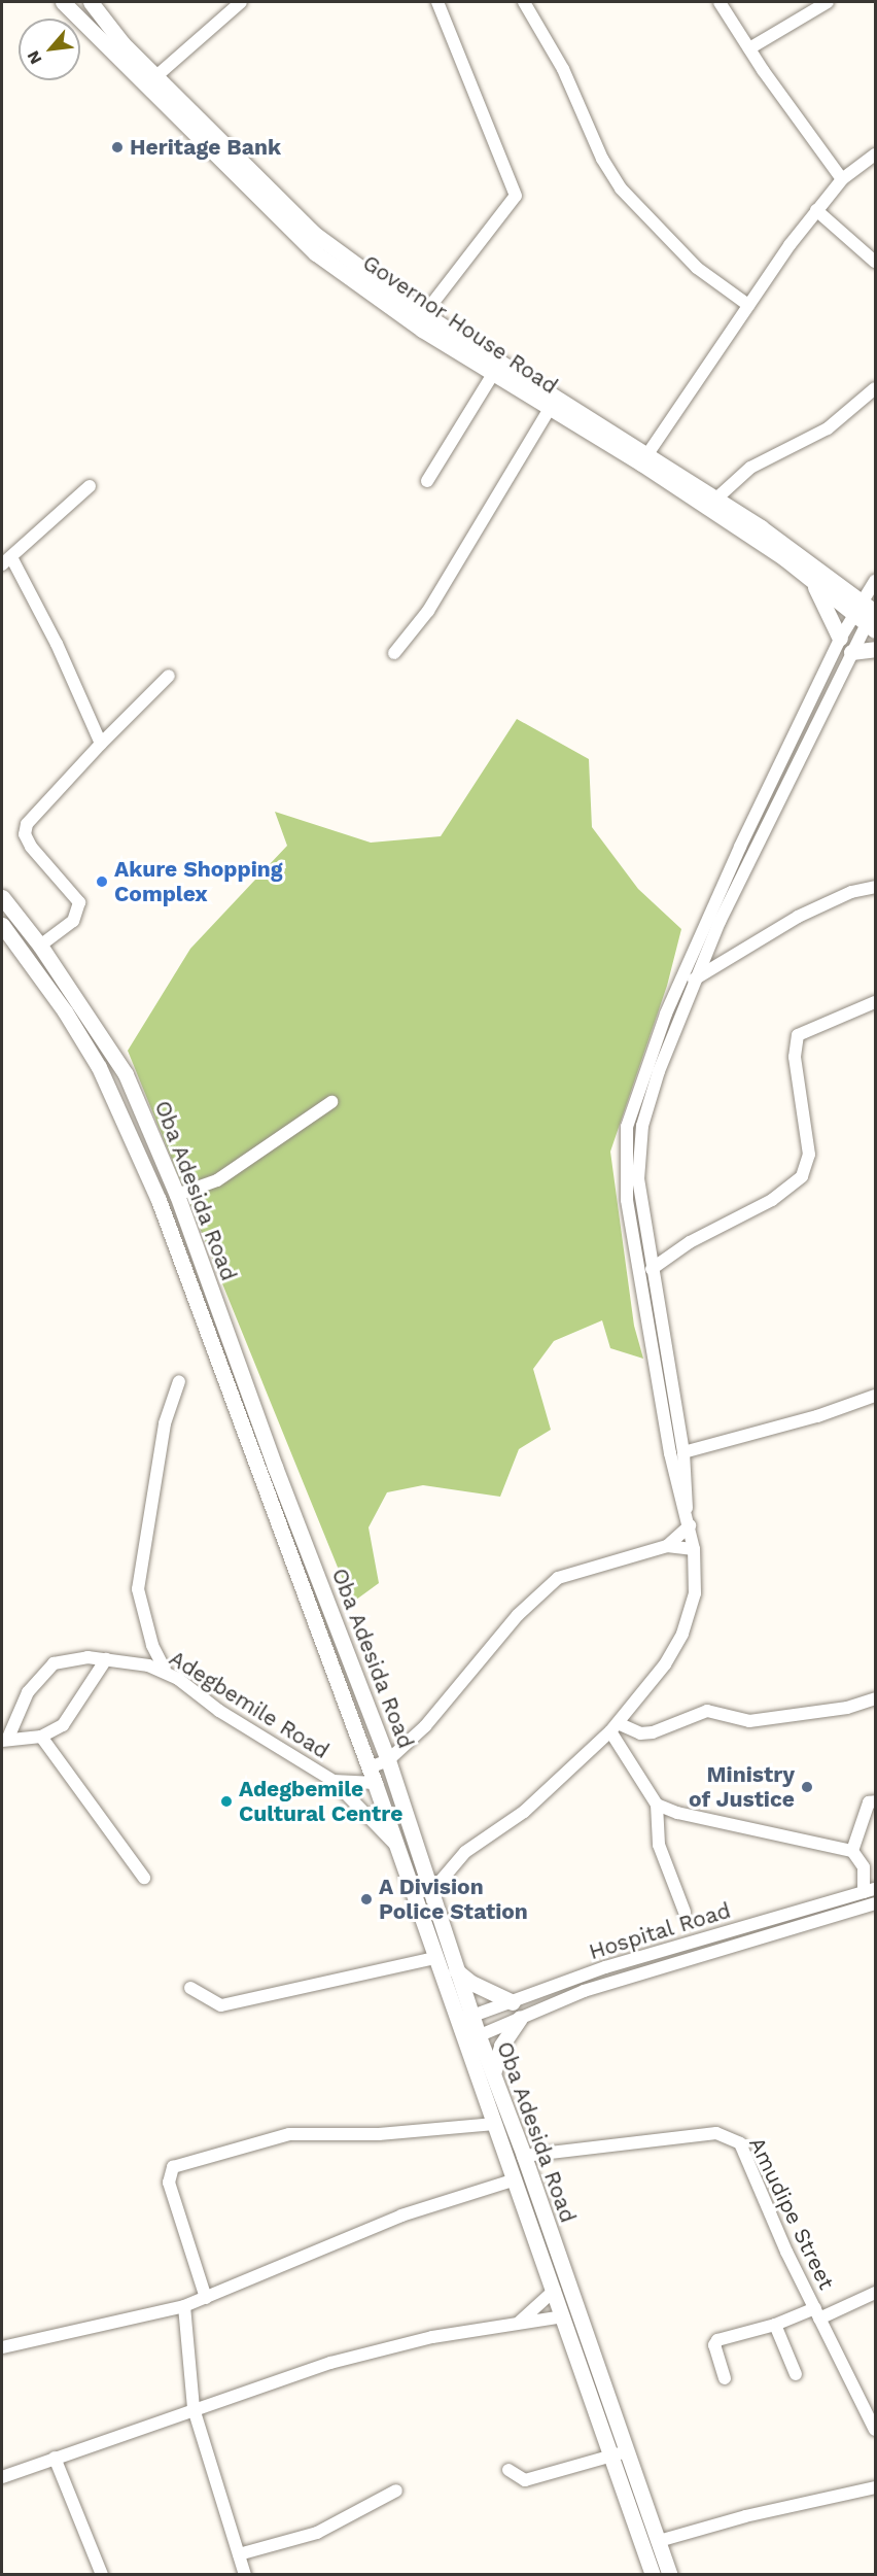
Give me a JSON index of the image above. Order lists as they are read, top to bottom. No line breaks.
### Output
{"streets":{"main road":["Governor House Road","Oba Adesida Road"],"street":["Adegbemile Road","Hospital Road","Amudipe Street"]},"crossings":[["Oba Adesida Road","Hospital Road"],["Oba Adesida Road","Amudipe Street"]],"places":["Heritage Bank","Akure Shopping Complex","Ministry of Justice","Adegbemile Cultural Centre","A Division Police Station"],"north":"bottom left"}
